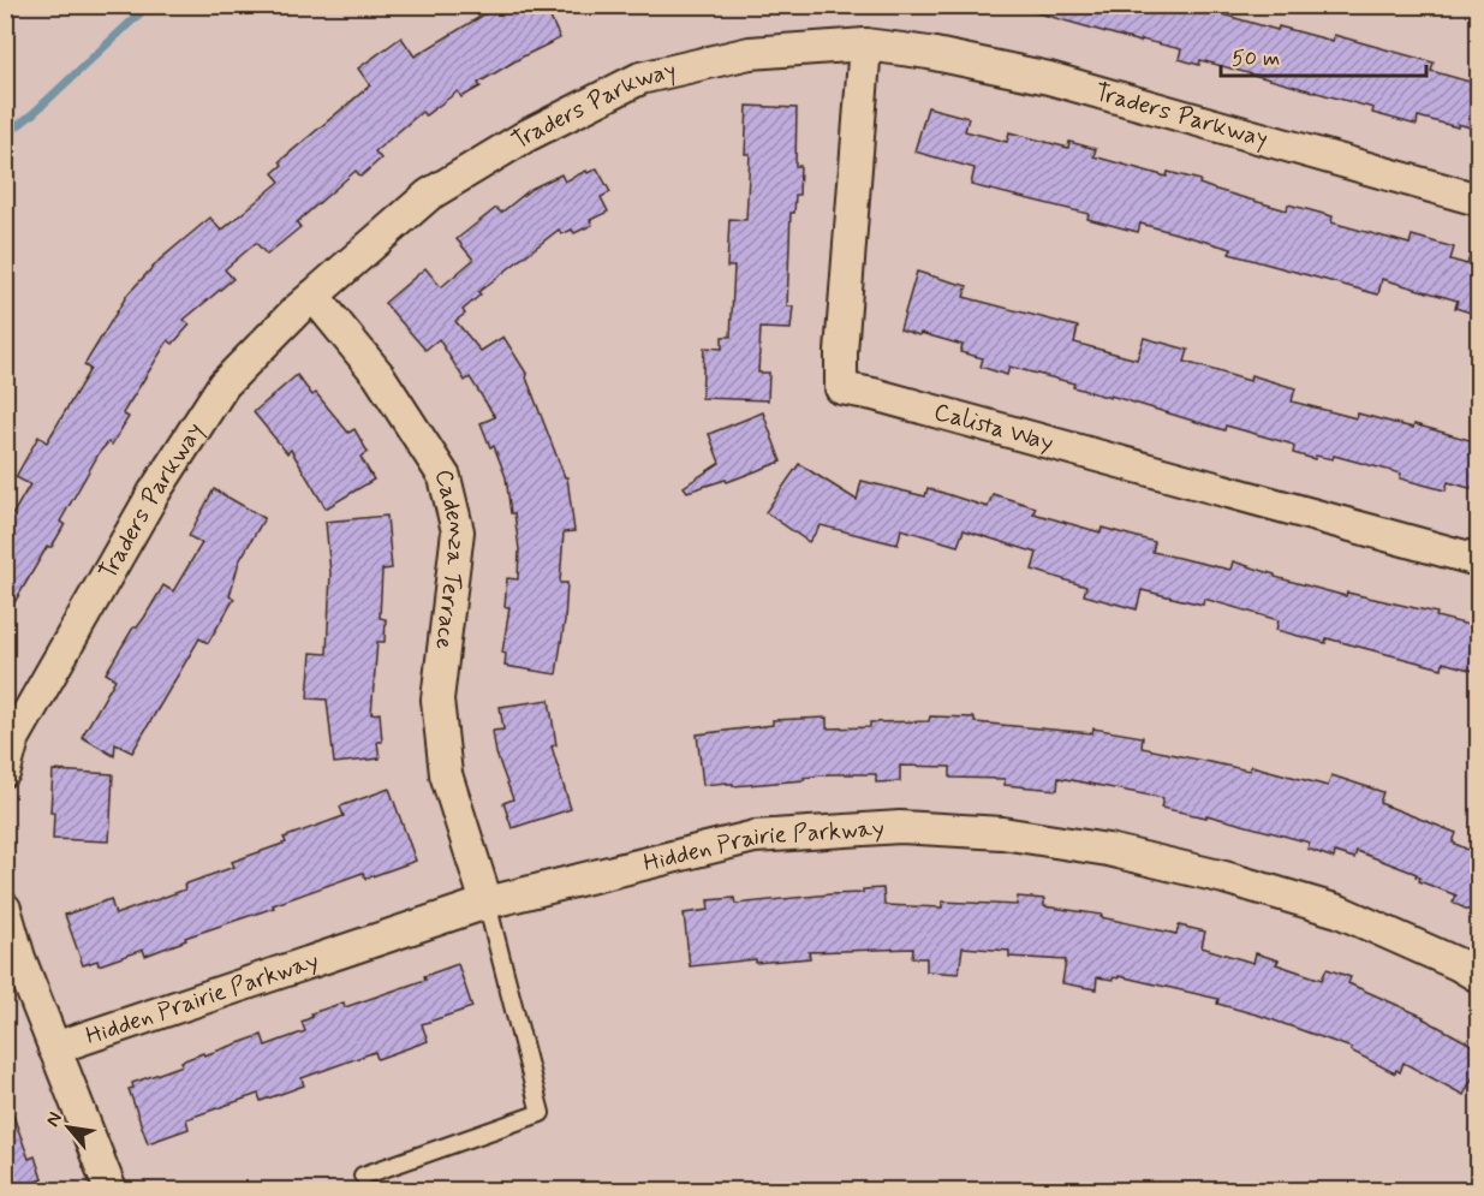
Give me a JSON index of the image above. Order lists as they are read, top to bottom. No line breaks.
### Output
{"streets":{"street":["Traders Parkway","Calista Way","Cadenza Terrace","Hidden Prairie Parkway"]},"crossings":[["Traders Parkway","Calista Way"],["Traders Parkway","Cadenza Terrace"],["Cadenza Terrace","Hidden Prairie Parkway"]],"scale_bar":"50 m","north":"top left"}
